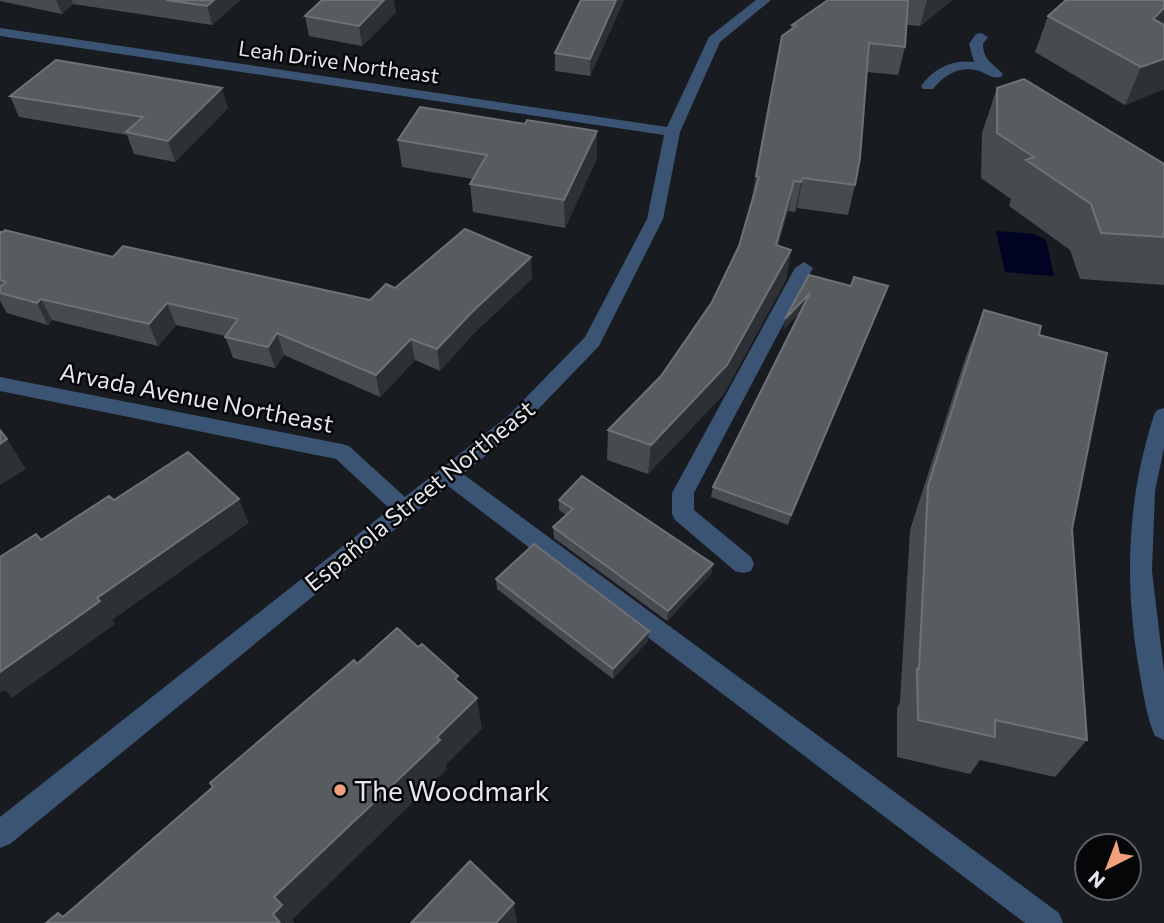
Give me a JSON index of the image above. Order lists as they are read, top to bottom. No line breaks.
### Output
{"streets":{"street":["Leah Drive Northeast","Arvada Avenue Northeast","Española Street Northeast"]},"crossings":[["Leah Drive Northeast","Española Street Northeast"],["Arvada Avenue Northeast","Española Street Northeast"]],"places":["The Woodmark"],"north":"bottom left"}
